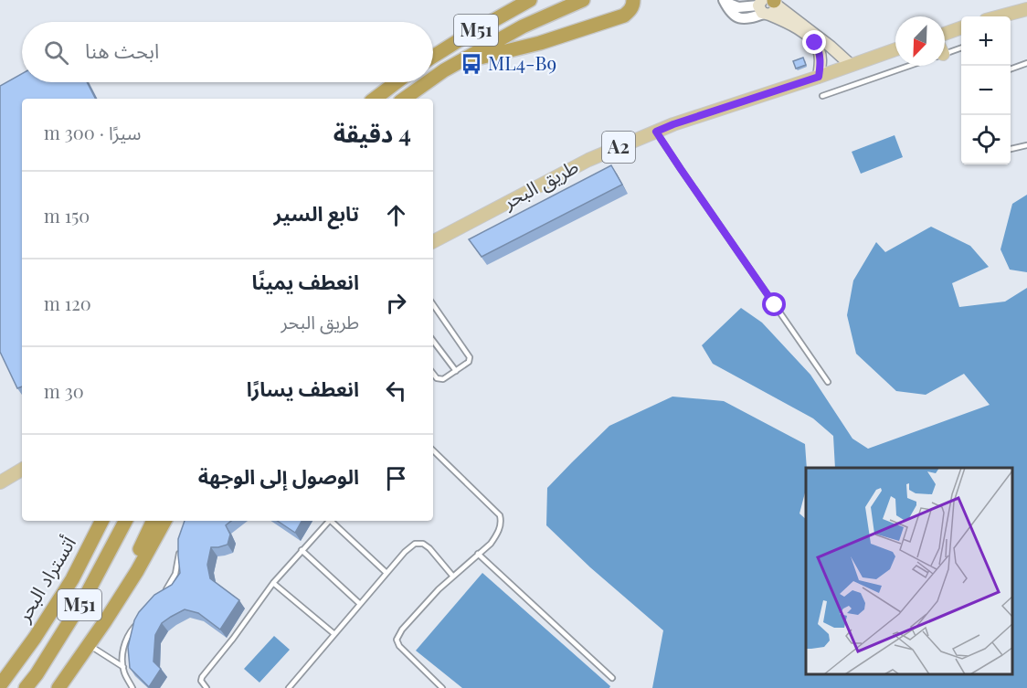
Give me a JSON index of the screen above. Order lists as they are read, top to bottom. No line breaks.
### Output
{"streets":{"highway":["M51","أتستراد البحر"],"main road":["A2","طريق البحر"]},"places":{"bus stop":["ML4-B9"]},"north":"bottom left","page":{"map_buttons":["+","−"],"search":"ابحث هنا","heading":["4 دقيقة","سيرًا · 300 m"],"list":[["تابع السير","150 m"],["انعطف يمينًا","طريق البحر","120 m"],["انعطف يسارًا","30 m"],"الوصول إلى الوجهة"]}}
